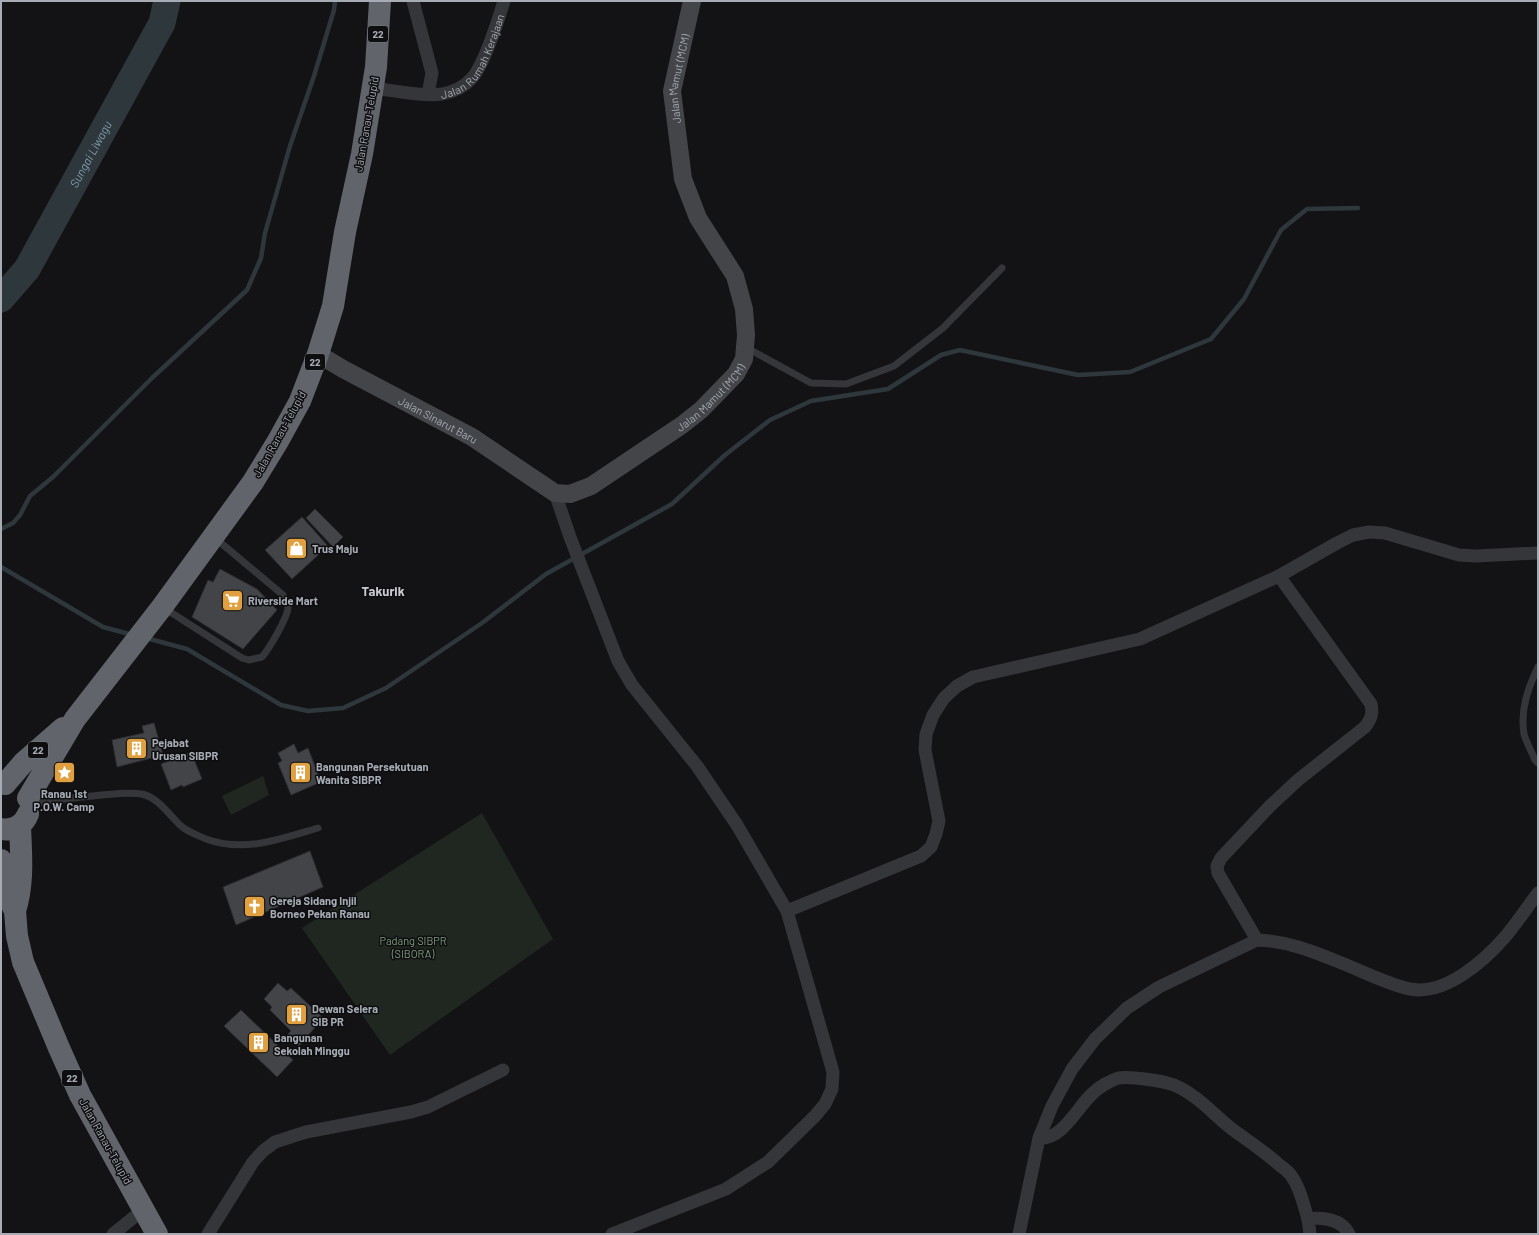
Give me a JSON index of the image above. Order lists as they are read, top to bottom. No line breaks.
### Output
{"streets":{"highway":["22","Jalan Ranau-Telupid"],"street":["Jalan Rumah Kerajaan","Jalan Mamut (MCM)","Jalan Sinarut Baru"]},"crossings":[["22","Jalan Ranau-Telupid"],["Jalan Rumah Kerajaan","Jalan Ranau-Telupid"],["Jalan Mamut (MCM)","Jalan Sinarut Baru"],["Jalan Ranau-Telupid","Jalan Sinarut Baru"]],"districts":["Takurik"],"water":["Sungai Liwagu"],"parks":["Padang SIBPR (SIBORA)"],"places":{"shop":["Trus Maju"],"supermarket":["Riverside Mart"],"building":["Pejabat Urusan SIBPR","Bangunan Persekutuan Wanita SIBPR","Dewan Selera SIB PR","Bangunan Sekolah Minggu"],"place":["Ranau 1st P.O.W. Camp"],"church":["Gereja Sidang Injil Borneo Pekan Ranau"]}}
